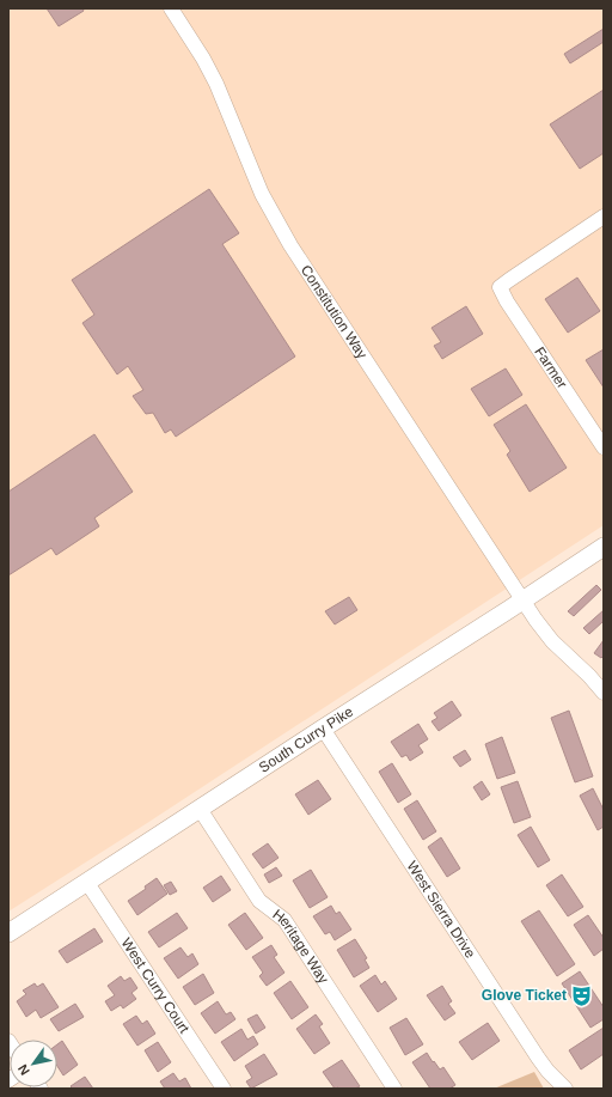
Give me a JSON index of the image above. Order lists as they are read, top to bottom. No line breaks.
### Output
{"streets":{"main road":["South Curry Pike"],"street":["Constitution Way","Farmer","West Sierra Drive","Heritage Way","West Curry Court"]},"crossings":[["Constitution Way","South Curry Pike"],["South Curry Pike","West Sierra Drive"],["South Curry Pike","Heritage Way"],["South Curry Pike","West Curry Court"]],"places":{"theatre":["Glove Ticket"]},"north":"bottom left"}
